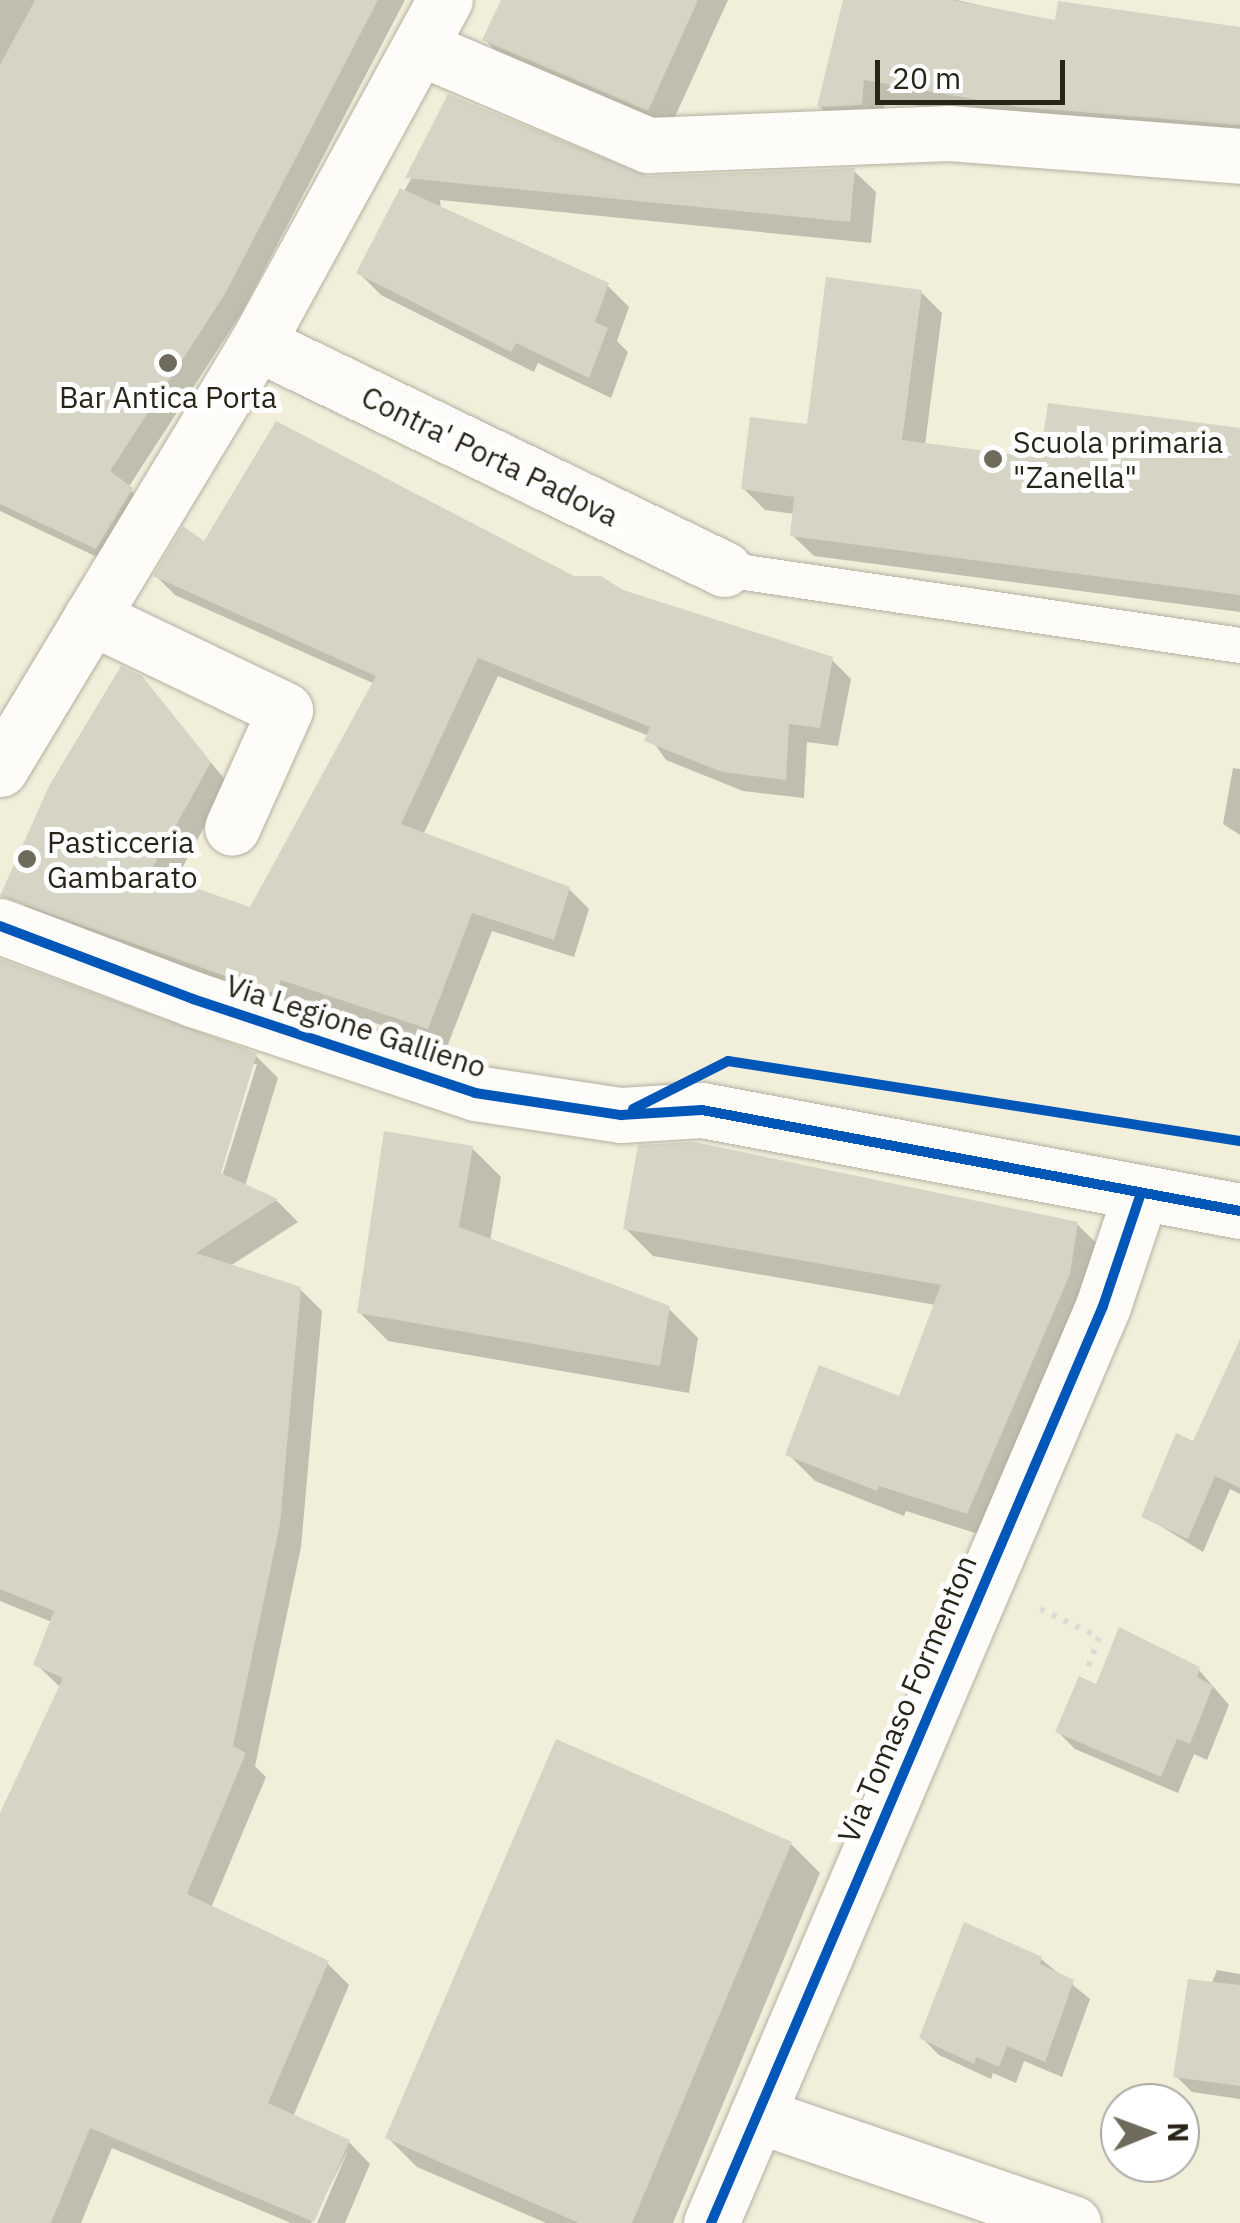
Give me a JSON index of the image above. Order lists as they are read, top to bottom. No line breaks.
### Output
{"streets":{"street":["Contra' Porta Padova","Via Legione Gallieno","Via Tomaso Formenton"]},"crossings":[["Via Legione Gallieno","Via Tomaso Formenton"]],"places":["Bar Antica Porta","Scuola primaria \"Zanella\"","Pasticceria Gambarato"],"scale_bar":"20 m","north":"right"}
